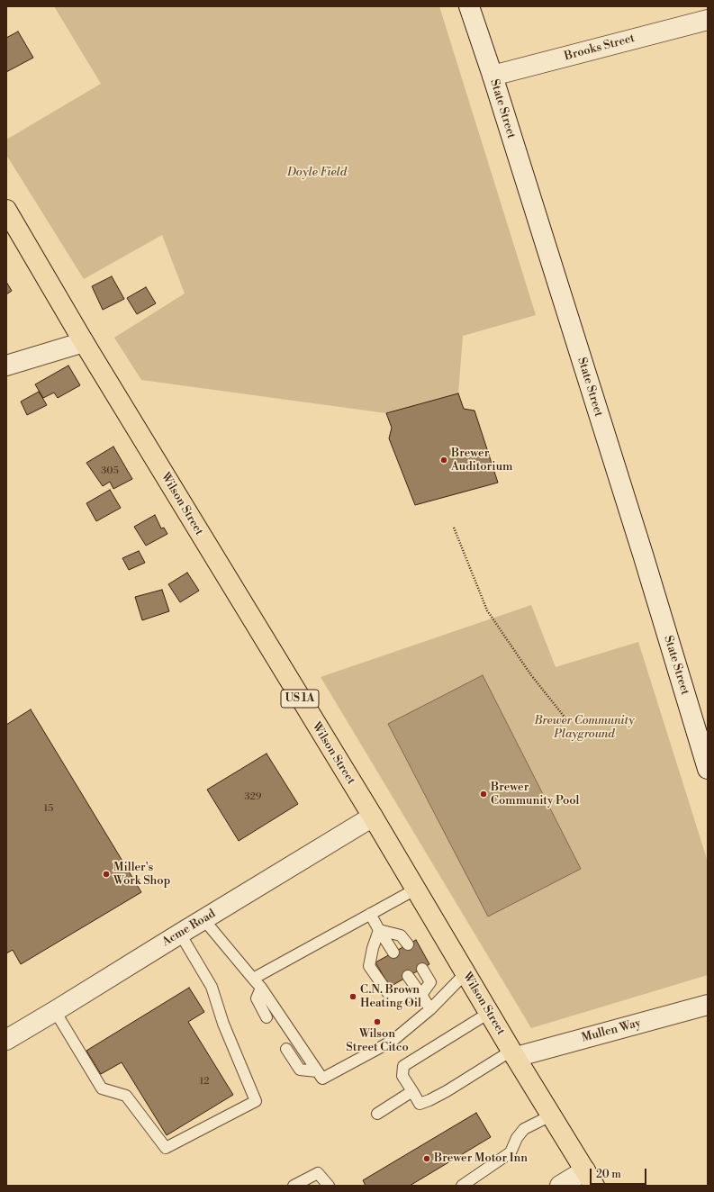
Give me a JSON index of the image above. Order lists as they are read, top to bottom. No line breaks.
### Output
{"streets":{"main road":["Wilson Street","US 1A"],"street":["Brooks Street","State Street","Acme Road","Mullen Way"]},"crossings":[["Brooks Street","State Street"],["Wilson Street","Acme Road"],["Wilson Street","Mullen Way"]],"parks":["Doyle Field","Brewer Community Playground"],"places":["Brewer Auditorium","Brewer Community Pool","Miller's Work Shop","C.N. Brown Heating Oil","Wilson Street Citco","Brewer Motor Inn"],"house_numbers":["305","329","15","12"],"scale_bar":"20 m"}
